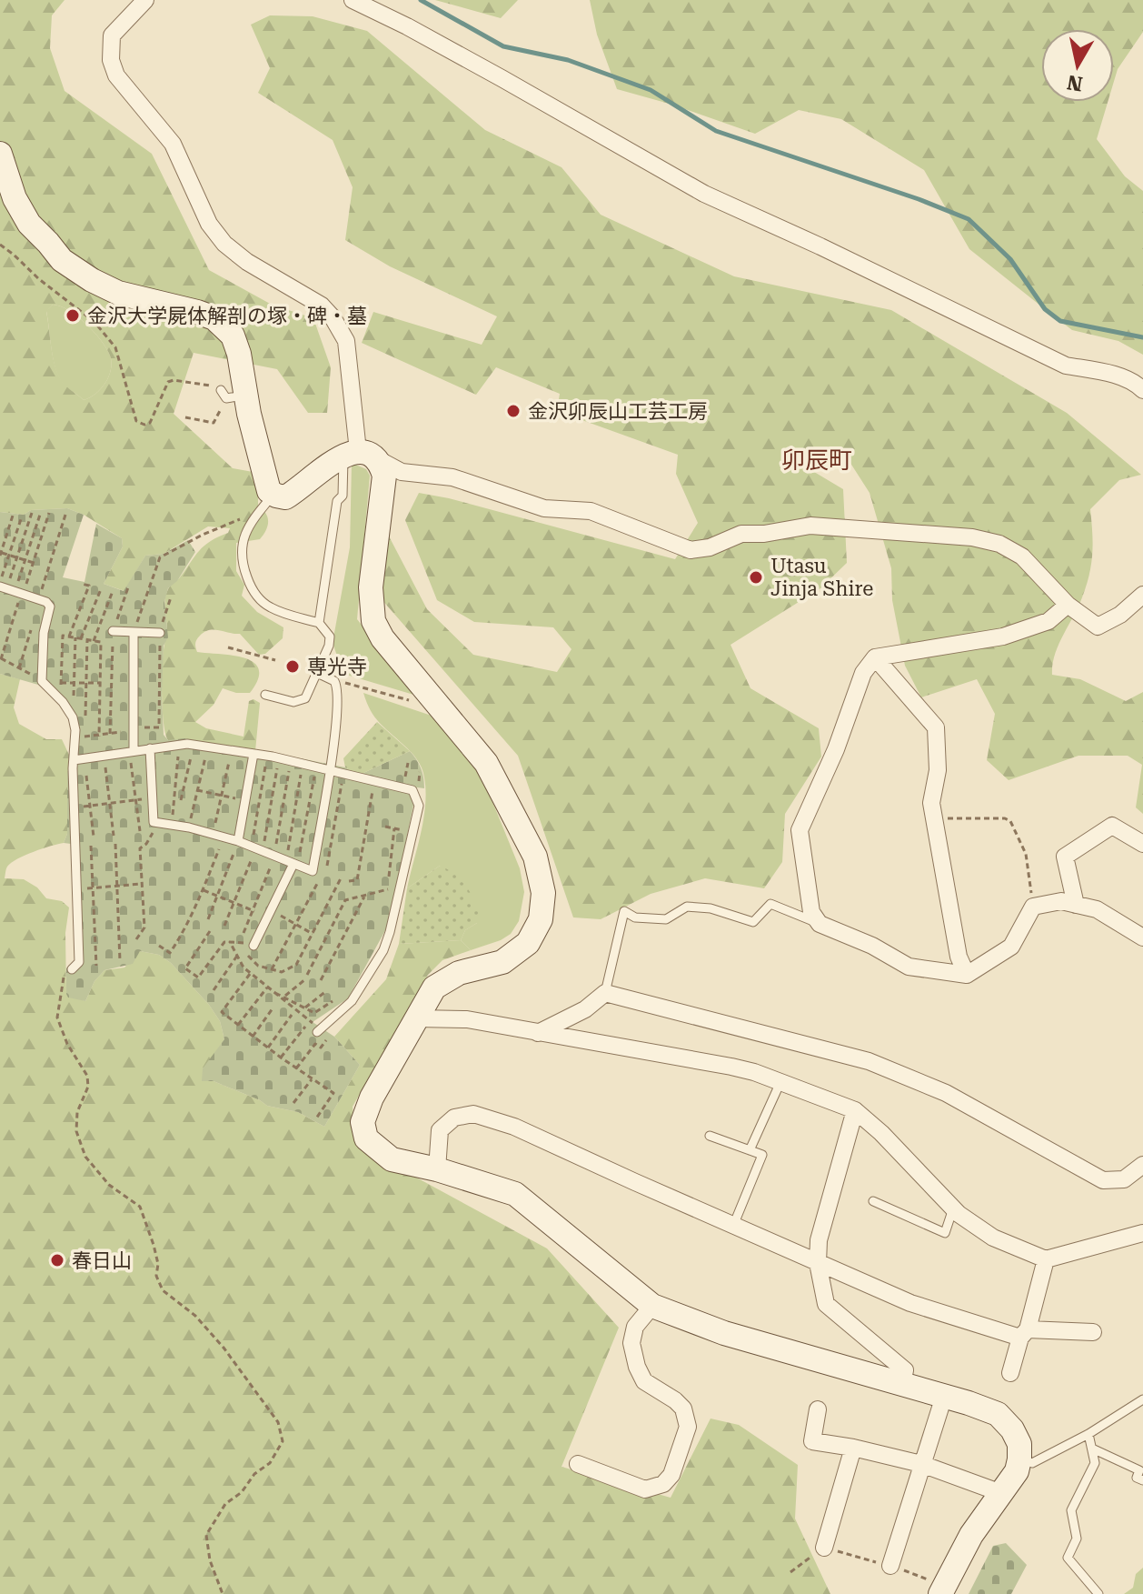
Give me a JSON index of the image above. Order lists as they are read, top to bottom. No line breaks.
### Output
{"districts":["卯辰町"],"places":["金沢大学屍体解剖の塚・碑・墓","金沢卯辰山工芸工房","Utasu Jinja Shire","専光寺","春日山"],"north":"bottom"}
